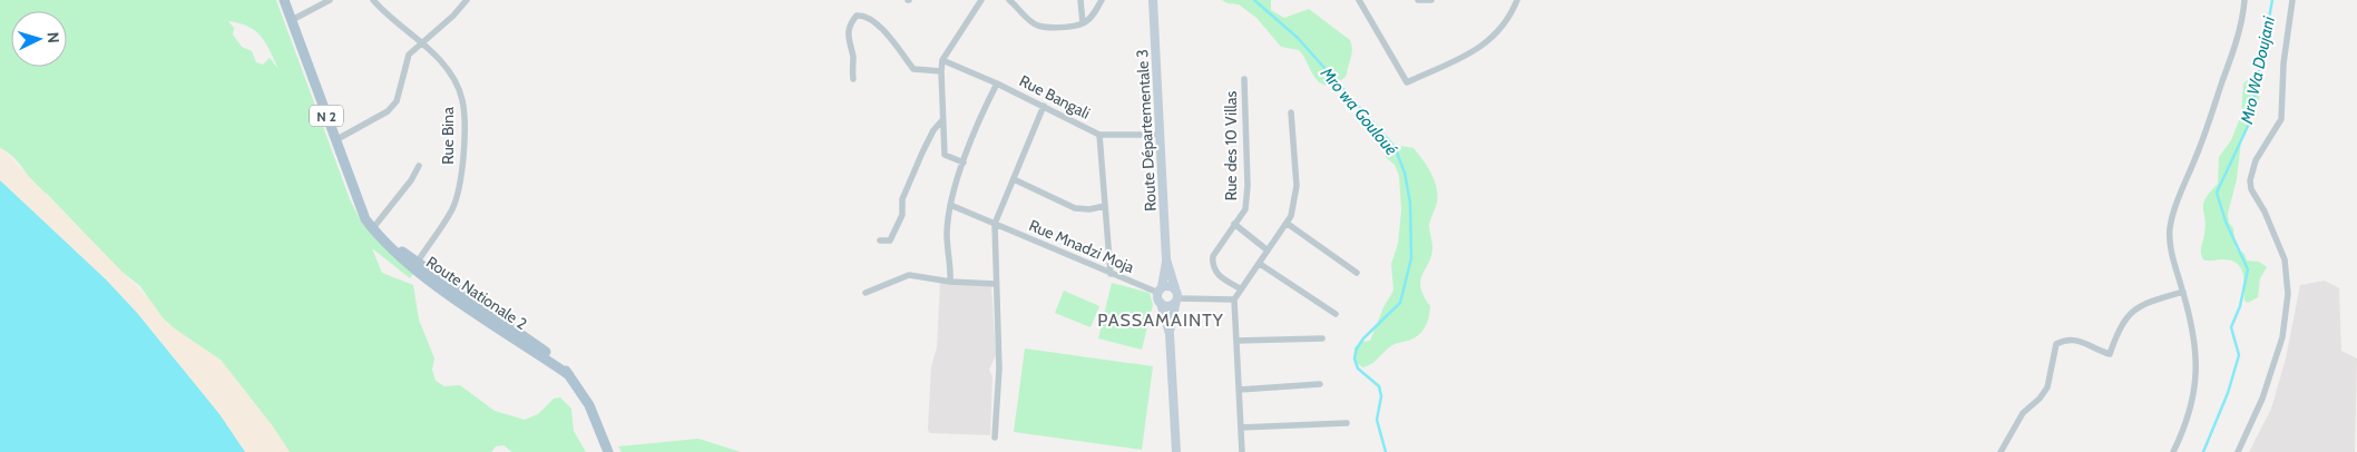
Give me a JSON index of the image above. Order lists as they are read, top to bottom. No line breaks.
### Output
{"streets":{"main road":["N 2","Route Départementale 3","Route Nationale 2"],"street":["Rue Bangali","Rue Bina","Rue des 10 Villas","Rue Mnadzi Moja"]},"crossings":[["Rue Bangali","Route Départementale 3"],["N 2","Route Nationale 2"],["Route Départementale 3","Rue Mnadzi Moja"],["Rue Bina","Route Nationale 2"]],"districts":["PASSAMAINTY"],"water":["Mro Wa Doujani","Mro wa Gouloué"],"north":"right"}
